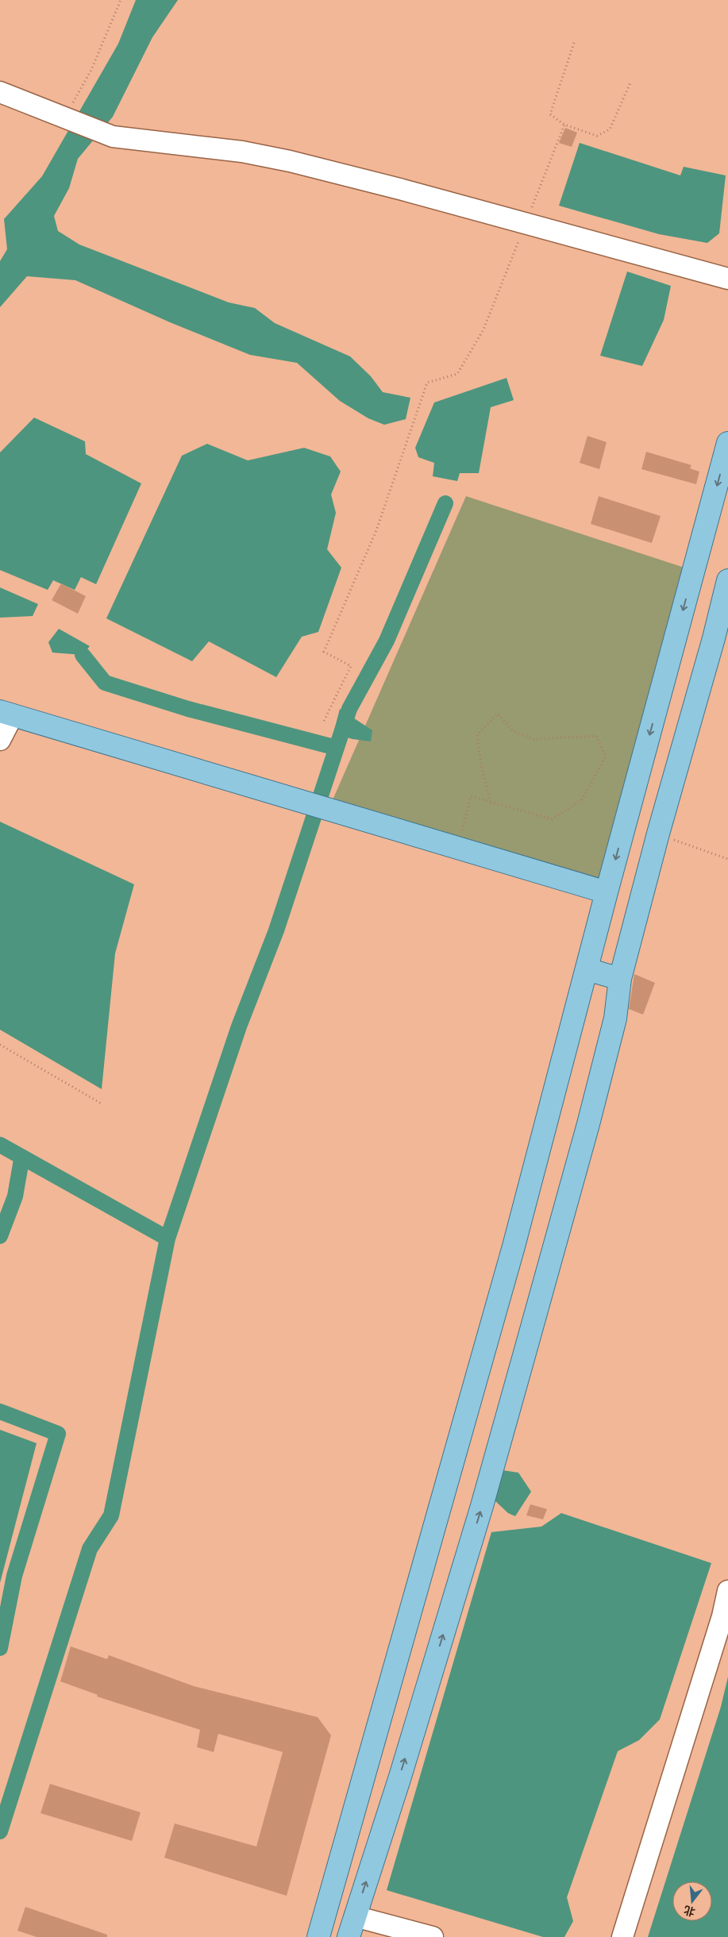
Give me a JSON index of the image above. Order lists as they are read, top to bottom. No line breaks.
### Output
{"north":"bottom"}
